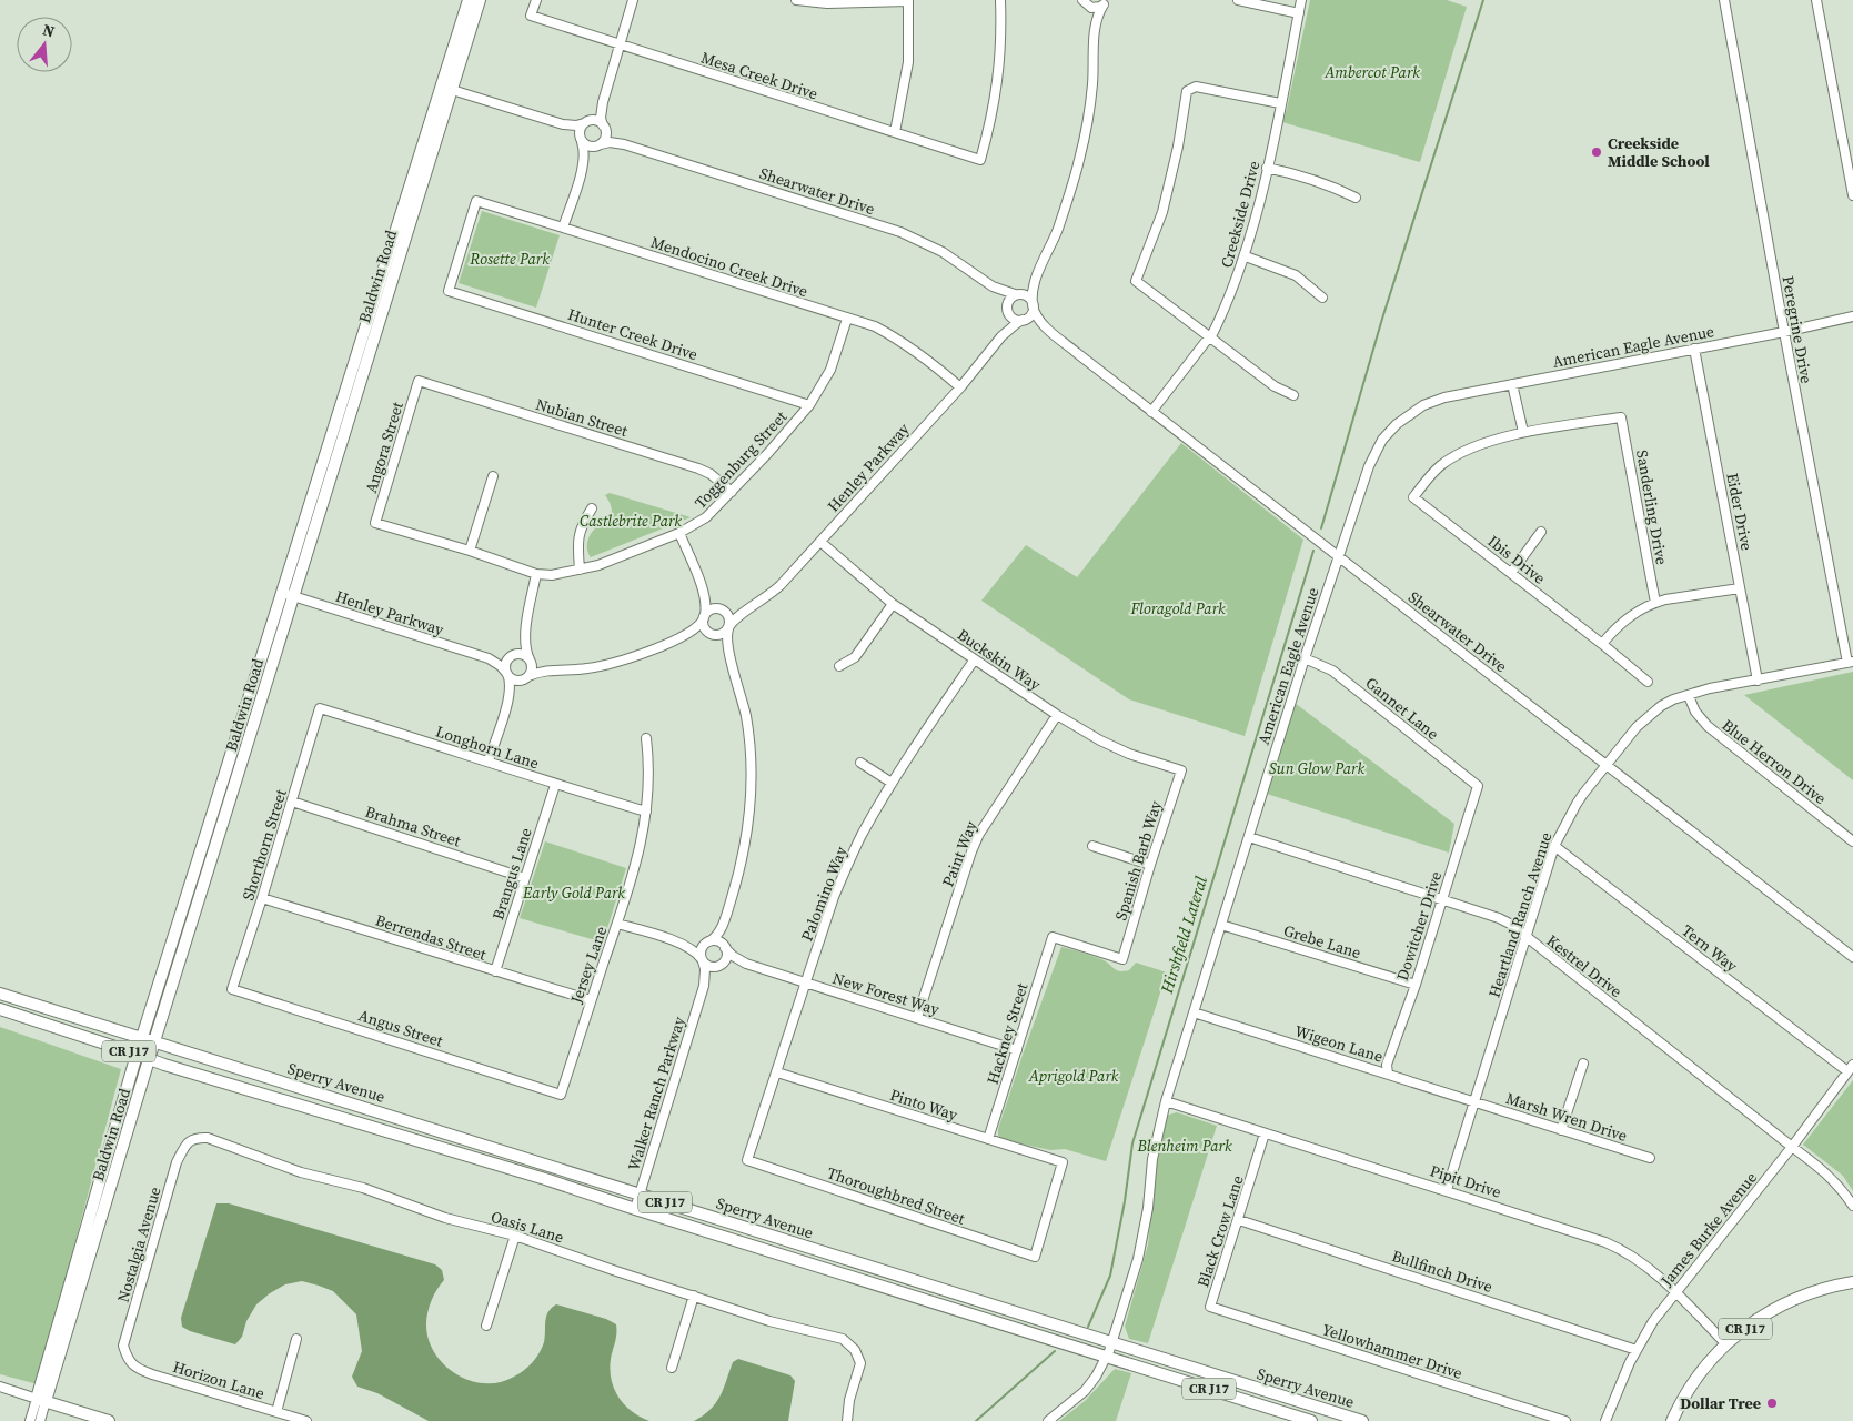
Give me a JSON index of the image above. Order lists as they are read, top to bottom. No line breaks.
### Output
{"streets":{"main road":["Baldwin Road","CR J17","Sperry Avenue"],"street":["Mesa Creek Drive","Shearwater Drive","Creekside Drive","Mendocino Creek Drive","Peregrine Drive","Hunter Creek Drive","American Eagle Avenue","Nubian Street","Angora Street","Toggenburg Street","Henley Parkway","Sanderling Drive","Eider Drive","Ibis Drive","Buckskin Way","Gannet Lane","Longhorn Lane","Blue Herron Drive","Brahma Street","Shorthorn Street","Paint Way","Spanish Barb Way","Brangus Lane","Palomino Way","Heartland Ranch Avenue","Dowitcher Drive","Berrendas Street","Grebe Lane","Tern Way","Jersey Lane","Kestrel Drive","New Forest Way","Angus Street","Hackney Street","Wigeon Lane","Walker Ranch Parkway","Pinto Way","Marsh Wren Drive","Pipit Drive","Thoroughbred Street","Oasis Lane","James Burke Avenue","Black Crow Lane","Nostalgia Avenue","Bullfinch Drive","Yellowhammer Drive","Horizon Lane"]},"crossings":[["Shearwater Drive","Creekside Drive"],["Shearwater Drive","American Eagle Avenue"],["Shearwater Drive","Henley Parkway"],["Shearwater Drive","Heartland Ranch Avenue"],["Mendocino Creek Drive","Hunter Creek Drive"],["Mendocino Creek Drive","Toggenburg Street"],["Mendocino Creek Drive","Henley Parkway"],["Baldwin Road","Henley Parkway"],["Baldwin Road","Sperry Avenue"],["Peregrine Drive","American Eagle Avenue"],["Peregrine Drive","Heartland Ranch Avenue"],["Hunter Creek Drive","Toggenburg Street"],["American Eagle Avenue","Eider Drive"],["American Eagle Avenue","Gannet Lane"],["American Eagle Avenue","Grebe Lane"],["American Eagle Avenue","Kestrel Drive"],["American Eagle Avenue","Wigeon Lane"],["American Eagle Avenue","Sperry Avenue"],["American Eagle Avenue","Pipit Drive"],["Nubian Street","Angora Street"],["Nubian Street","Toggenburg Street"],["Angora Street","Toggenburg Street"],["Henley Parkway","Buckskin Way"],["Sanderling Drive","Ibis Drive"],["Eider Drive","Heartland Ranch Avenue"],["Buckskin Way","Paint Way"],["Buckskin Way","Spanish Barb Way"],["Buckskin Way","Palomino Way"],["Gannet Lane","Dowitcher Drive"],["Longhorn Lane","Shorthorn Street"],["Longhorn Lane","Brangus Lane"],["Longhorn Lane","Jersey Lane"],["Blue Herron Drive","Heartland Ranch Avenue"],["Brahma Street","Shorthorn Street"],["Brahma Street","Brangus Lane"],["Shorthorn Street","Berrendas Street"],["Shorthorn Street","Angus Street"],["Paint Way","New Forest Way"],["Spanish Barb Way","Hackney Street"],["Brangus Lane","Berrendas Street"],["Palomino Way","New Forest Way"],["Palomino Way","Pinto Way"],["Palomino Way","Thoroughbred Street"],["Heartland Ranch Avenue","Tern Way"],["Heartland Ranch Avenue","Kestrel Drive"],["Heartland Ranch Avenue","Wigeon Lane"],["Heartland Ranch Avenue","Marsh Wren Drive"],["Heartland Ranch Avenue","Pipit Drive"],["Dowitcher Drive","Grebe Lane"],["Dowitcher Drive","Kestrel Drive"],["Dowitcher Drive","Wigeon Lane"],["Berrendas Street","Jersey Lane"],["Tern Way","James Burke Avenue"],["Jersey Lane","Angus Street"],["Kestrel Drive","James Burke Avenue"],["New Forest Way","Hackney Street"],["New Forest Way","Walker Ranch Parkway"],["Hackney Street","Pinto Way"],["Wigeon Lane","Marsh Wren Drive"],["CR J17","Pipit Drive"],["Sperry Avenue","Walker Ranch Parkway"],["Pinto Way","Thoroughbred Street"],["Pipit Drive","James Burke Avenue"],["Pipit Drive","Black Crow Lane"],["Oasis Lane","Nostalgia Avenue"],["James Burke Avenue","Bullfinch Drive"],["Black Crow Lane","Bullfinch Drive"],["Black Crow Lane","Yellowhammer Drive"],["Nostalgia Avenue","Horizon Lane"]],"water":["Hirshfield Lateral"],"parks":["Ambercot Park","Rosette Park","Castlebrite Park","Floragold Park","Sun Glow Park","Early Gold Park","Aprigold Park","Blenheim Park"],"places":["Creekside Middle School","Dollar Tree"],"north":"top"}
